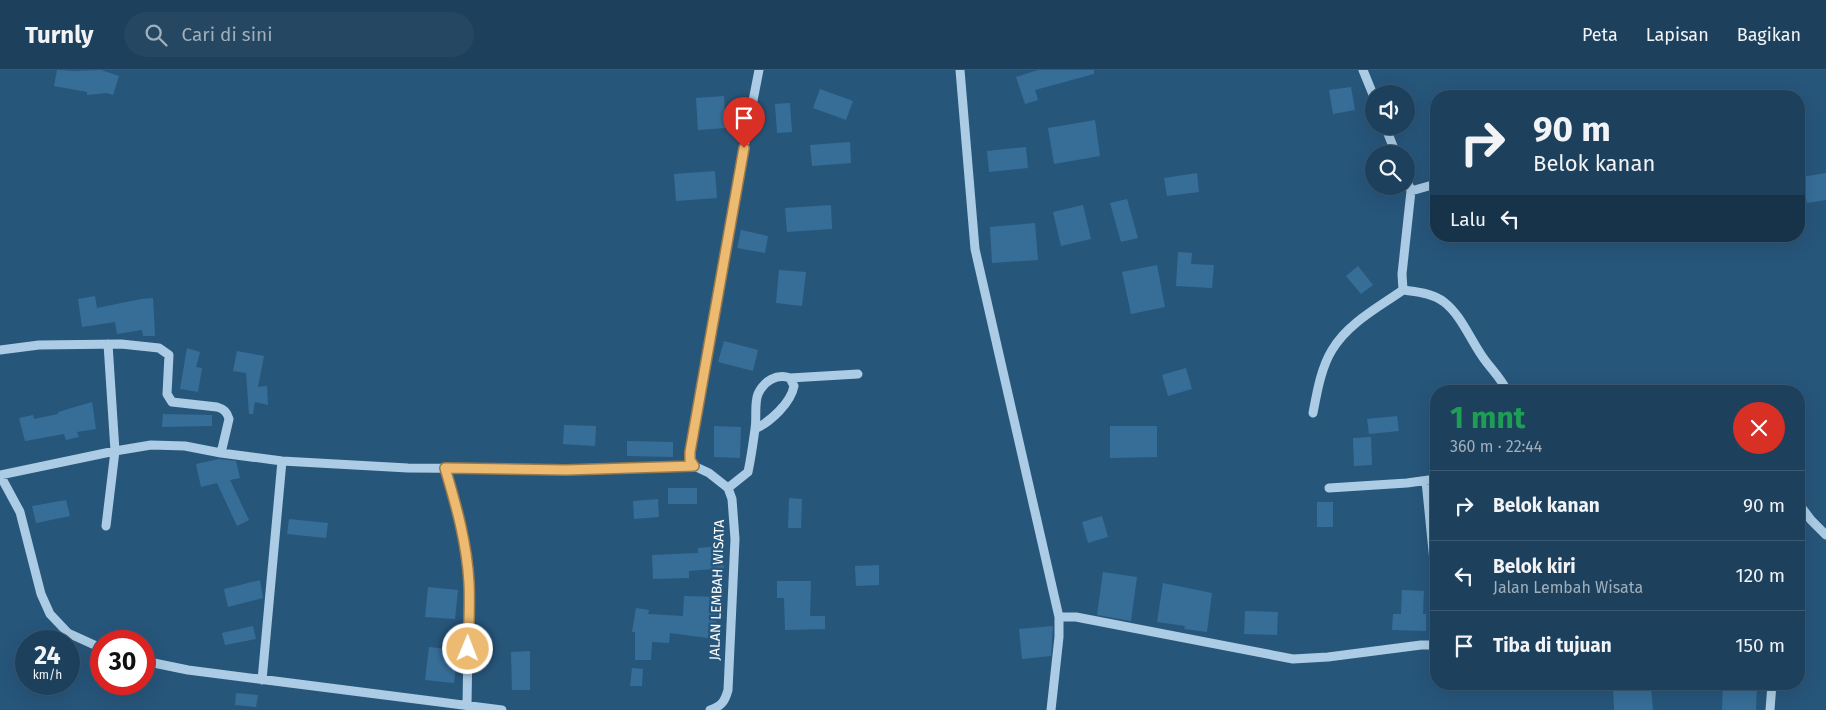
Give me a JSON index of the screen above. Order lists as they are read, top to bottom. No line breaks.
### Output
{"streets":{"street":["JALAN LEMBAH WISATA"]},"page":{"header":"Turnly","search":"Cari di sini","nav":["Peta","Lapisan","Bagikan"],"turn":["90 m","Belok kanan"],"then":"Lalu","heading":["1 mnt","360 m · 22:44"],"list":[{"name":"Belok kanan","value":"90 m"},{"name":"Belok kiri","note":"Jalan Lembah Wisata","value":"120 m"},{"name":"Tiba di tujuan","value":"150 m"}],"speed":"24 km/h","limit":"30"}}
